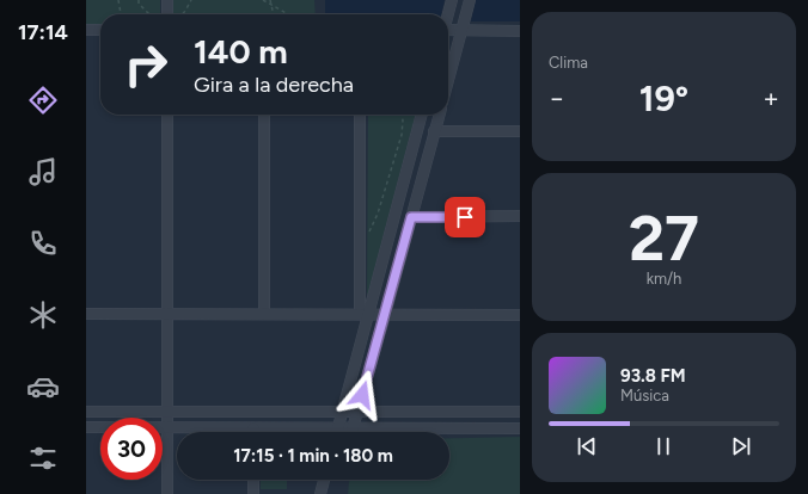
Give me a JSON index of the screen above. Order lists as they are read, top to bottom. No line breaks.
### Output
{"page":{"tabs":"17:14","tile":["Clima",["27","km/h"]],"turn":["140 m","Gira a la derecha"],"heat":["−","19°","+"],"song":["93.8 FM","Música"],"limit":"30","trip":"17:15 · 1 min · 180 m"}}
